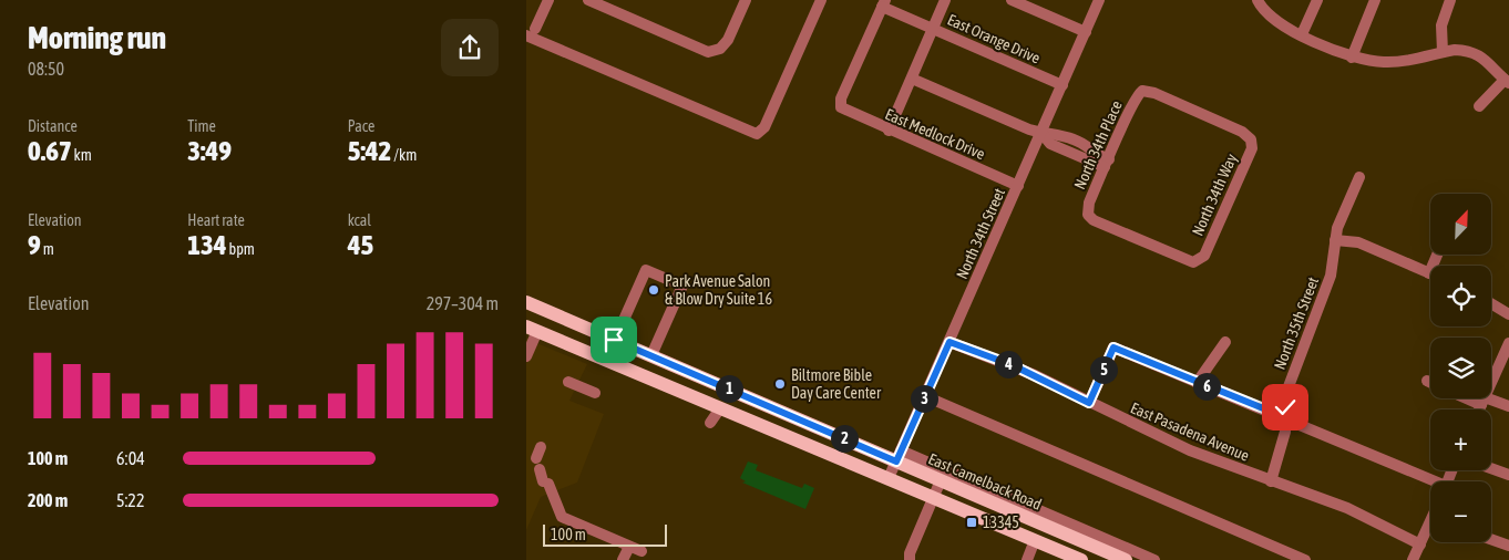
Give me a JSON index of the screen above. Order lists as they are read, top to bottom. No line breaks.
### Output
{"streets":{"main road":["East Camelback Road"],"street":["East Orange Drive","East Medlock Drive","North 34th Place","North 34th Way","North 34th Street","North 35th Street","East Pasadena Avenue"]},"crossings":[["East Orange Drive","East Medlock Drive"],["East Orange Drive","North 34th Street"],["East Medlock Drive","North 34th Street"],["North 34th Place","North 34th Way"],["North 34th Street","East Pasadena Avenue"],["North 34th Street","East Camelback Road"],["North 35th Street","East Pasadena Avenue"]],"places":{"other":["Park Avenue Salon & Blow Dry Suite 16","Biltmore Bible Day Care Center"],"transit":["13345"]},"scale_bar":"100 m","north":"top right","page":{"heading":["Morning run","08:50"],"stats":[["Distance","0.67 km"],["Time","3:49"],["Pace","5:42 /km"],["Elevation","9 m"],["Heart rate","134 bpm"],["kcal","45"]],"map_buttons":["+","−"],"chart":["Elevation","297–304 m"],"pins":["4","5","6","1","3","2"],"list":[{"name":"100 m","note":"6:04"},{"name":"200 m","note":"5:22"}],"scale":"100 m"}}
